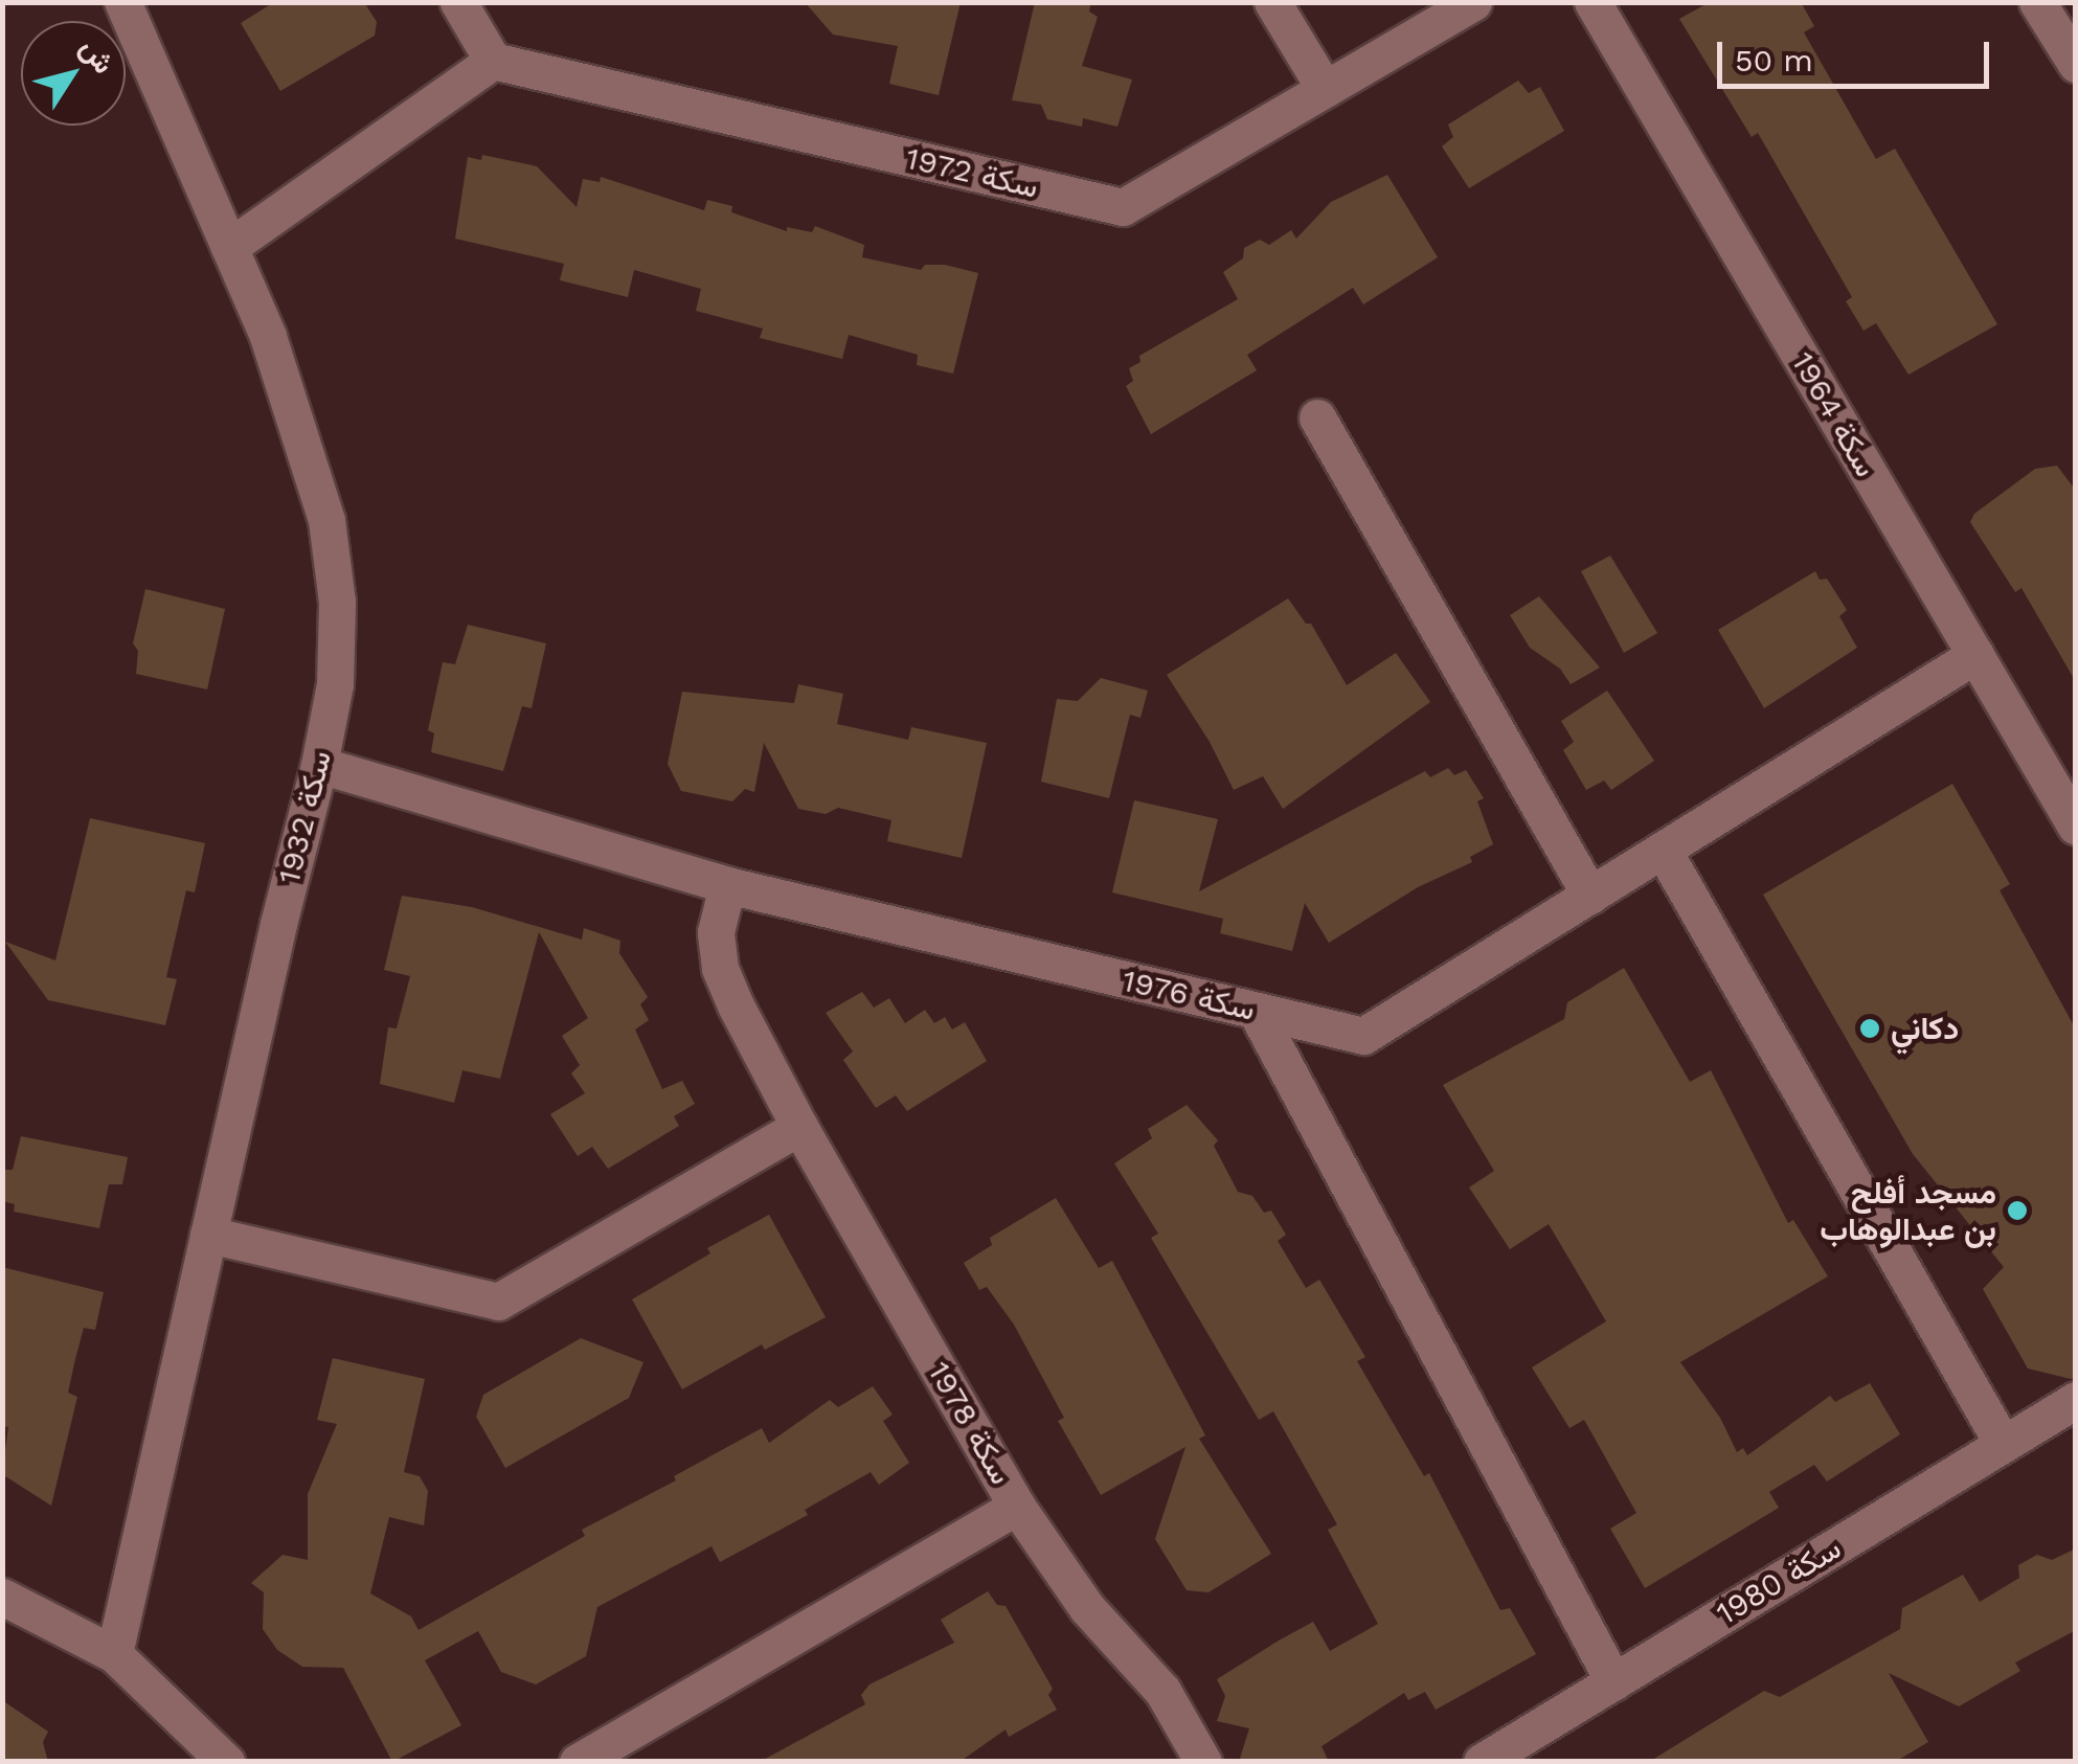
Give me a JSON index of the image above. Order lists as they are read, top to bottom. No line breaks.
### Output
{"streets":{"street":["سكة 1972","سكة 1964","سكة 1932","سكة 1976","سكة 1978","سكة 1980"]},"crossings":[["سكة 1964","سكة 1976"],["سكة 1932","سكة 1976"],["سكة 1976","سكة 1978"]],"places":["دكاني","مسجد أفلح بن عبدالوهاب"],"scale_bar":"50 m","north":"top right"}
